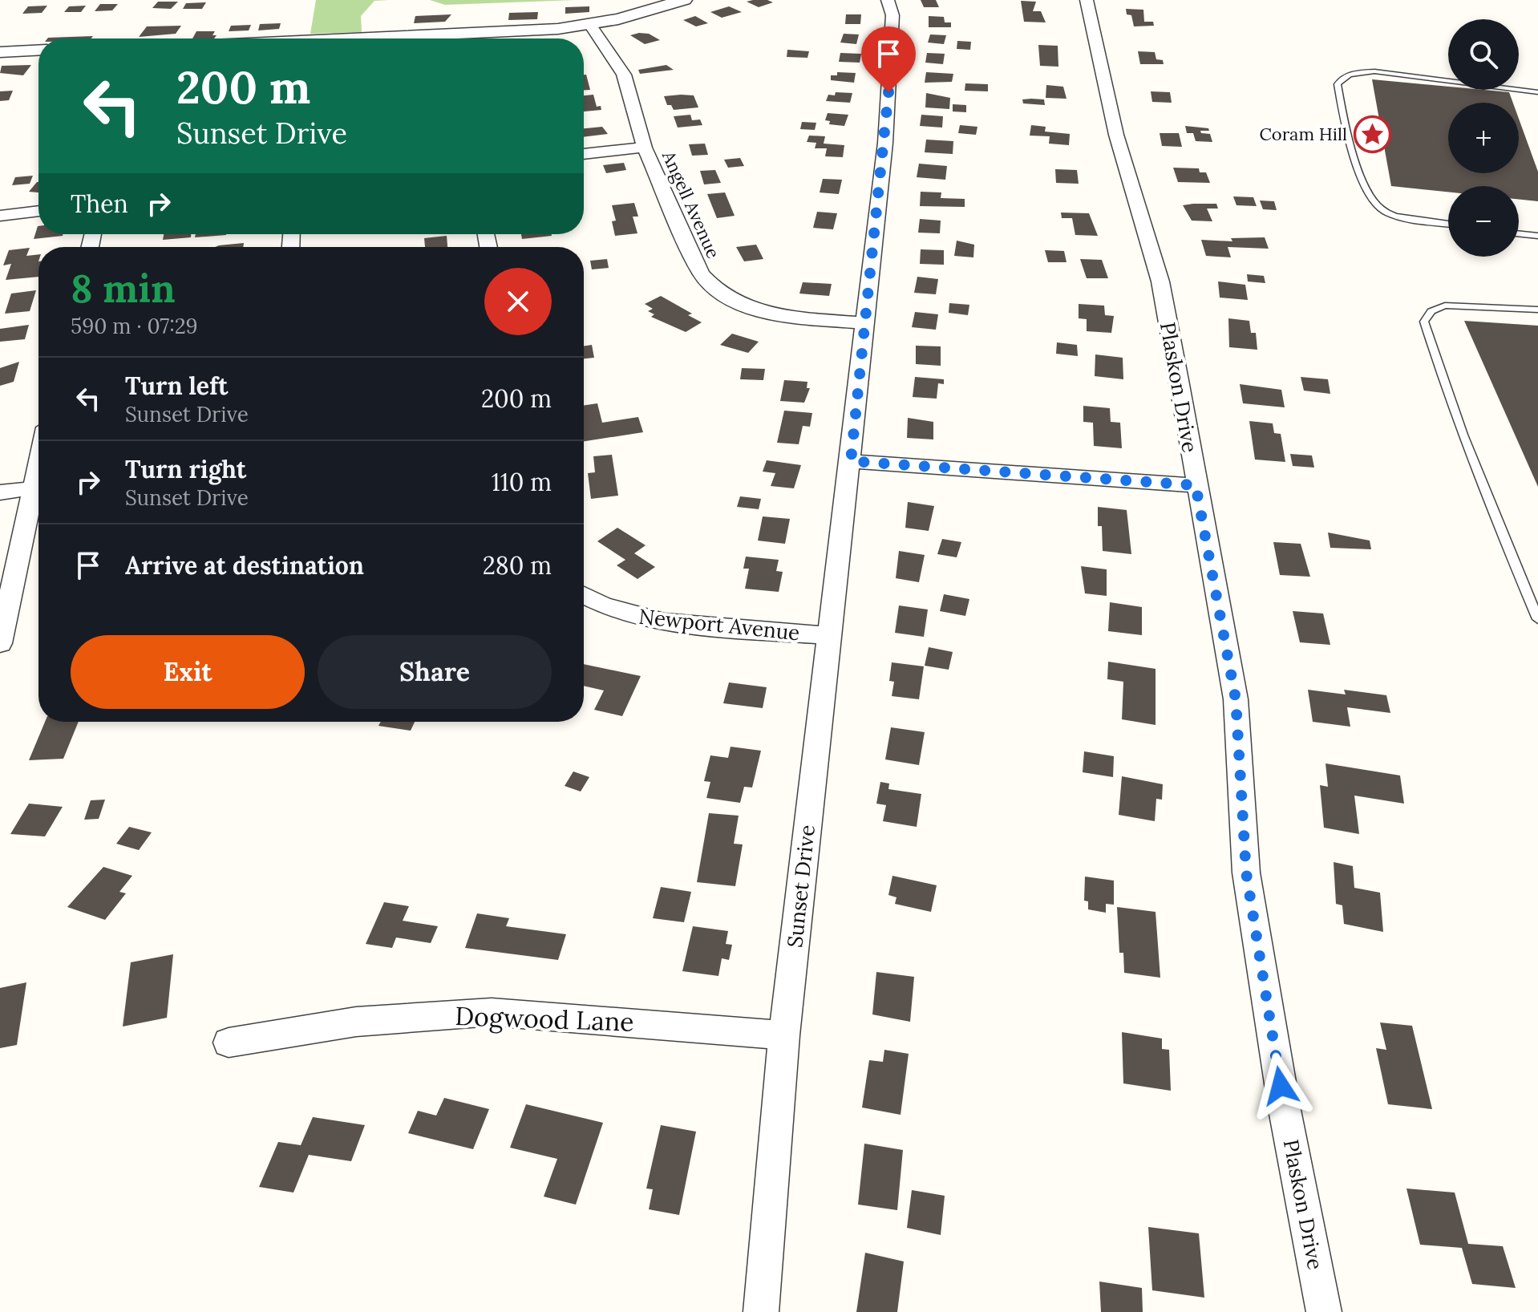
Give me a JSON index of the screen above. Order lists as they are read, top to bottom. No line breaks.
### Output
{"streets":{"street":["Angell Avenue","Plaskon Drive","Newport Avenue","Sunset Drive","Dogwood Lane"]},"crossings":[["Angell Avenue","Sunset Drive"],["Newport Avenue","Sunset Drive"],["Sunset Drive","Dogwood Lane"]],"places":{"place":["Coram Hill"]},"page":{"map_buttons":["+","−"],"turn":["200 m","Sunset Drive"],"then":"Then","heading":["8 min","590 m · 07:29"],"list":[{"name":"Turn left","note":"Sunset Drive","value":"200 m"},{"name":"Turn right","note":"Sunset Drive","value":"110 m"},{"name":"Arrive at destination","value":"280 m"}],"buttons":["Exit","Share"]}}
